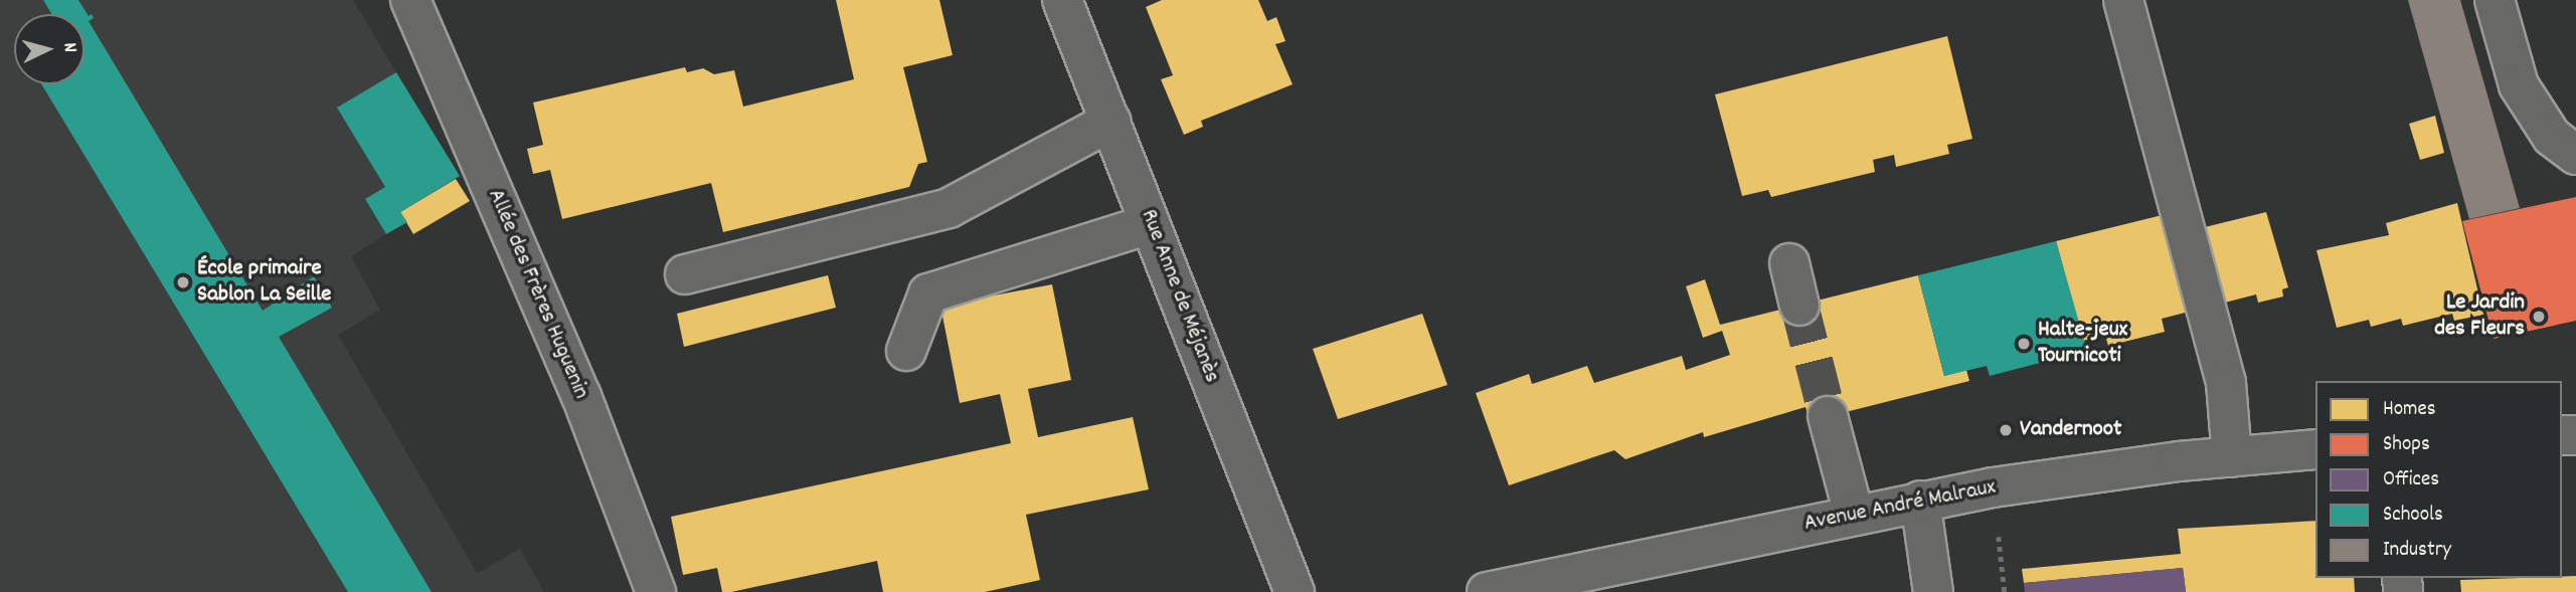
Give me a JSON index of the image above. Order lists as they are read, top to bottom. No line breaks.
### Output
{"streets":{"main road":["Allée des Frères Huguenin","Rue Anne de Méjanès","Avenue André Malraux"]},"places":["École primaire Sablon La Seille","Le Jardin des Fleurs","Halte-jeux Tournicoti","Vandernoot"],"legend":["Homes","Shops","Offices","Schools","Industry"],"north":"right"}
